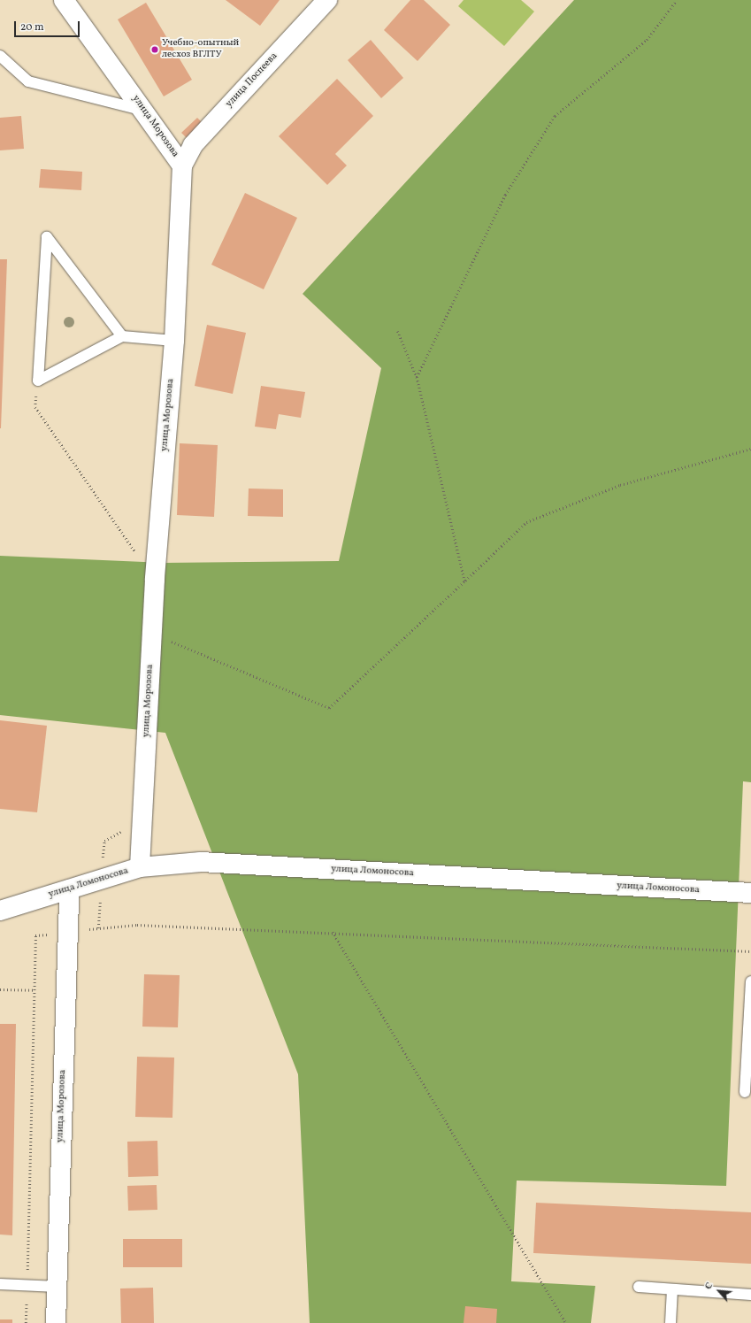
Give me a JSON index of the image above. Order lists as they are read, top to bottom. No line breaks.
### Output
{"streets":{"street":["улица Поспеева","улица Морозова","улица Ломоносова"]},"crossings":[["улица Поспеева","улица Морозова"],["улица Морозова","улица Ломоносова"]],"places":["Учебно-опытный лесхоз ВГЛТУ"],"scale_bar":"20 m","north":"top left"}
